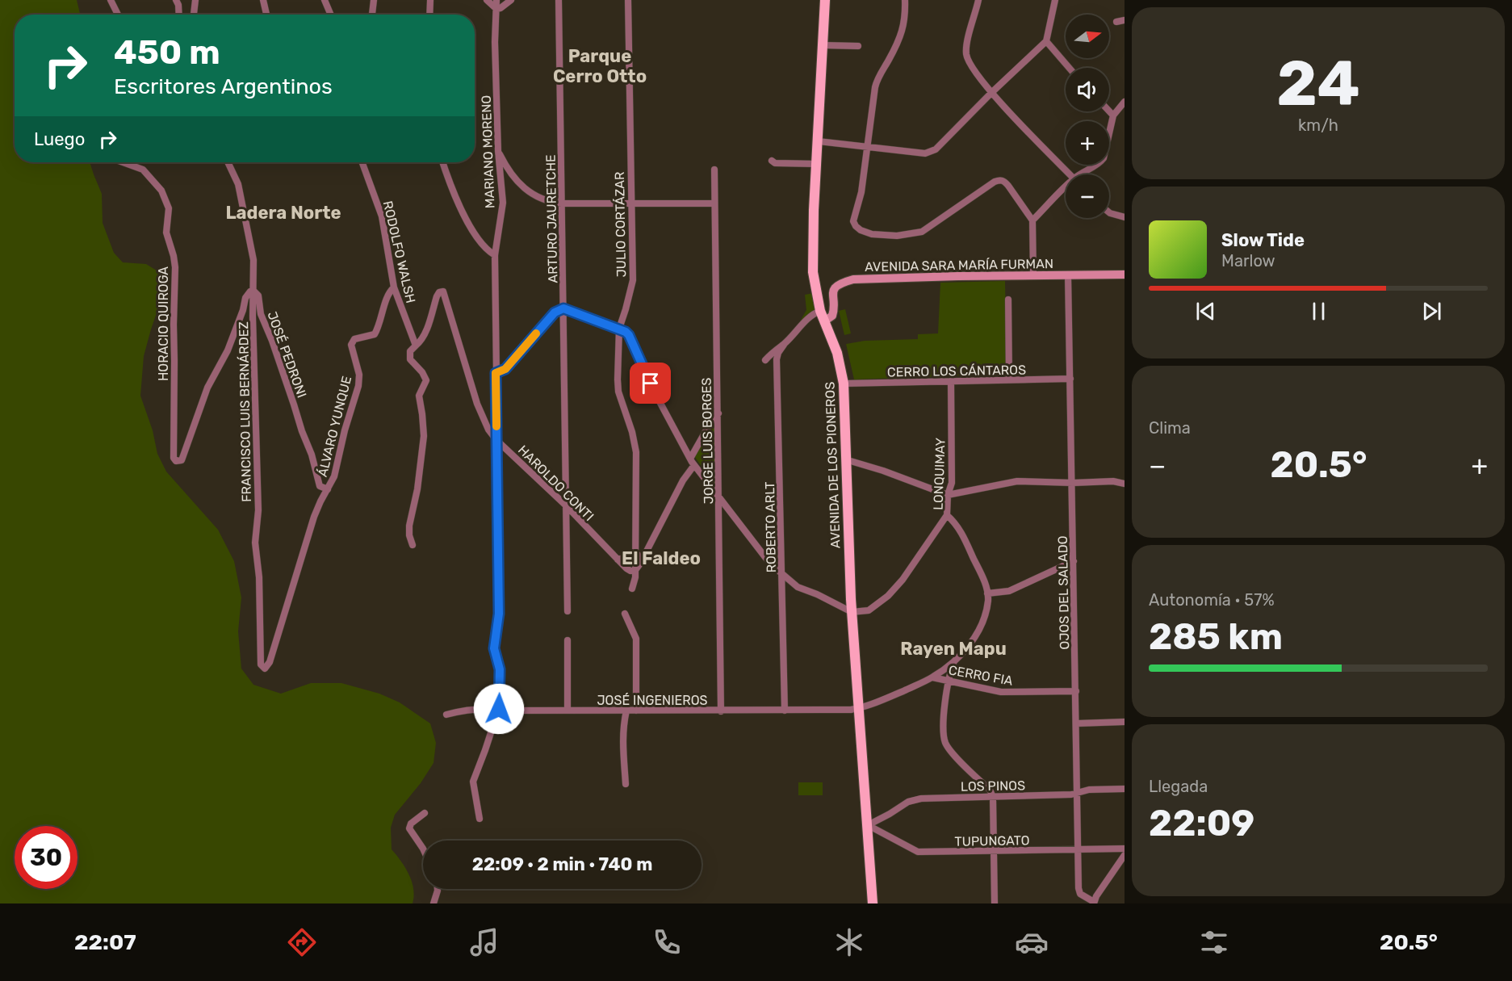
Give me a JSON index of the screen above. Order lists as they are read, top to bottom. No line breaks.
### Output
{"streets":{"main road":["AVENIDA SARA MARÍA FURMAN","AVENIDA DE LOS PIONEROS"],"street":["MARIANO MORENO","ARTURO JAURETCHE","JULIO CORTÁZAR","RODOLFO WALSH","HORACIO QUIROGA","JOSÉ PEDRONI","CERRO LOS CÁNTAROS","FRANCISCO LUIS BERNÁRDEZ","ÁLVARO YUNQUE","JORGE LUIS BORGES","LONQUIMAY","HAROLDO CONTI","ROBERTO ARLT","OJOS DEL SALADO","CERRO FIA","JOSÉ INGENIEROS","LOS PINOS","TUPUNGATO"]},"crossings":[["MARIANO MORENO","HAROLDO CONTI"],["MARIANO MORENO","JOSÉ INGENIEROS"],["ARTURO JAURETCHE","HAROLDO CONTI"],["JULIO CORTÁZAR","HAROLDO CONTI"],["RODOLFO WALSH","ÁLVARO YUNQUE"],["RODOLFO WALSH","HAROLDO CONTI"],["AVENIDA SARA MARÍA FURMAN","AVENIDA DE LOS PIONEROS"],["AVENIDA SARA MARÍA FURMAN","OJOS DEL SALADO"],["HORACIO QUIROGA","JOSÉ PEDRONI"],["HORACIO QUIROGA","FRANCISCO LUIS BERNÁRDEZ"],["JOSÉ PEDRONI","FRANCISCO LUIS BERNÁRDEZ"],["JOSÉ PEDRONI","ÁLVARO YUNQUE"],["CERRO LOS CÁNTAROS","AVENIDA DE LOS PIONEROS"],["CERRO LOS CÁNTAROS","LONQUIMAY"],["CERRO LOS CÁNTAROS","OJOS DEL SALADO"],["FRANCISCO LUIS BERNÁRDEZ","ÁLVARO YUNQUE"],["JORGE LUIS BORGES","JOSÉ INGENIEROS"],["AVENIDA DE LOS PIONEROS","CERRO FIA"],["AVENIDA DE LOS PIONEROS","JOSÉ INGENIEROS"],["AVENIDA DE LOS PIONEROS","LOS PINOS"],["AVENIDA DE LOS PIONEROS","TUPUNGATO"],["LONQUIMAY","CERRO FIA"],["LONQUIMAY","LOS PINOS"],["ROBERTO ARLT","JOSÉ INGENIEROS"],["OJOS DEL SALADO","CERRO FIA"],["OJOS DEL SALADO","LOS PINOS"],["OJOS DEL SALADO","TUPUNGATO"],["CERRO FIA","JOSÉ INGENIEROS"],["LOS PINOS","TUPUNGATO"]],"districts":["Parque Cerro Otto","Ladera Norte","El Faldeo","Rayen Mapu"],"north":"right","page":{"tile":[["24","km/h"],"Clima",["Autonomía · 57%","285 km"],["Llegada","22:09"]],"map_buttons":["+","−"],"turn":["450 m","Escritores Argentinos"],"then":"Luego","song":["Slow Tide","Marlow"],"heat":["−","20.5°","+"],"limit":"30","trip":"22:09 · 2 min · 740 m","tabs":["22:07","20.5°"]}}
